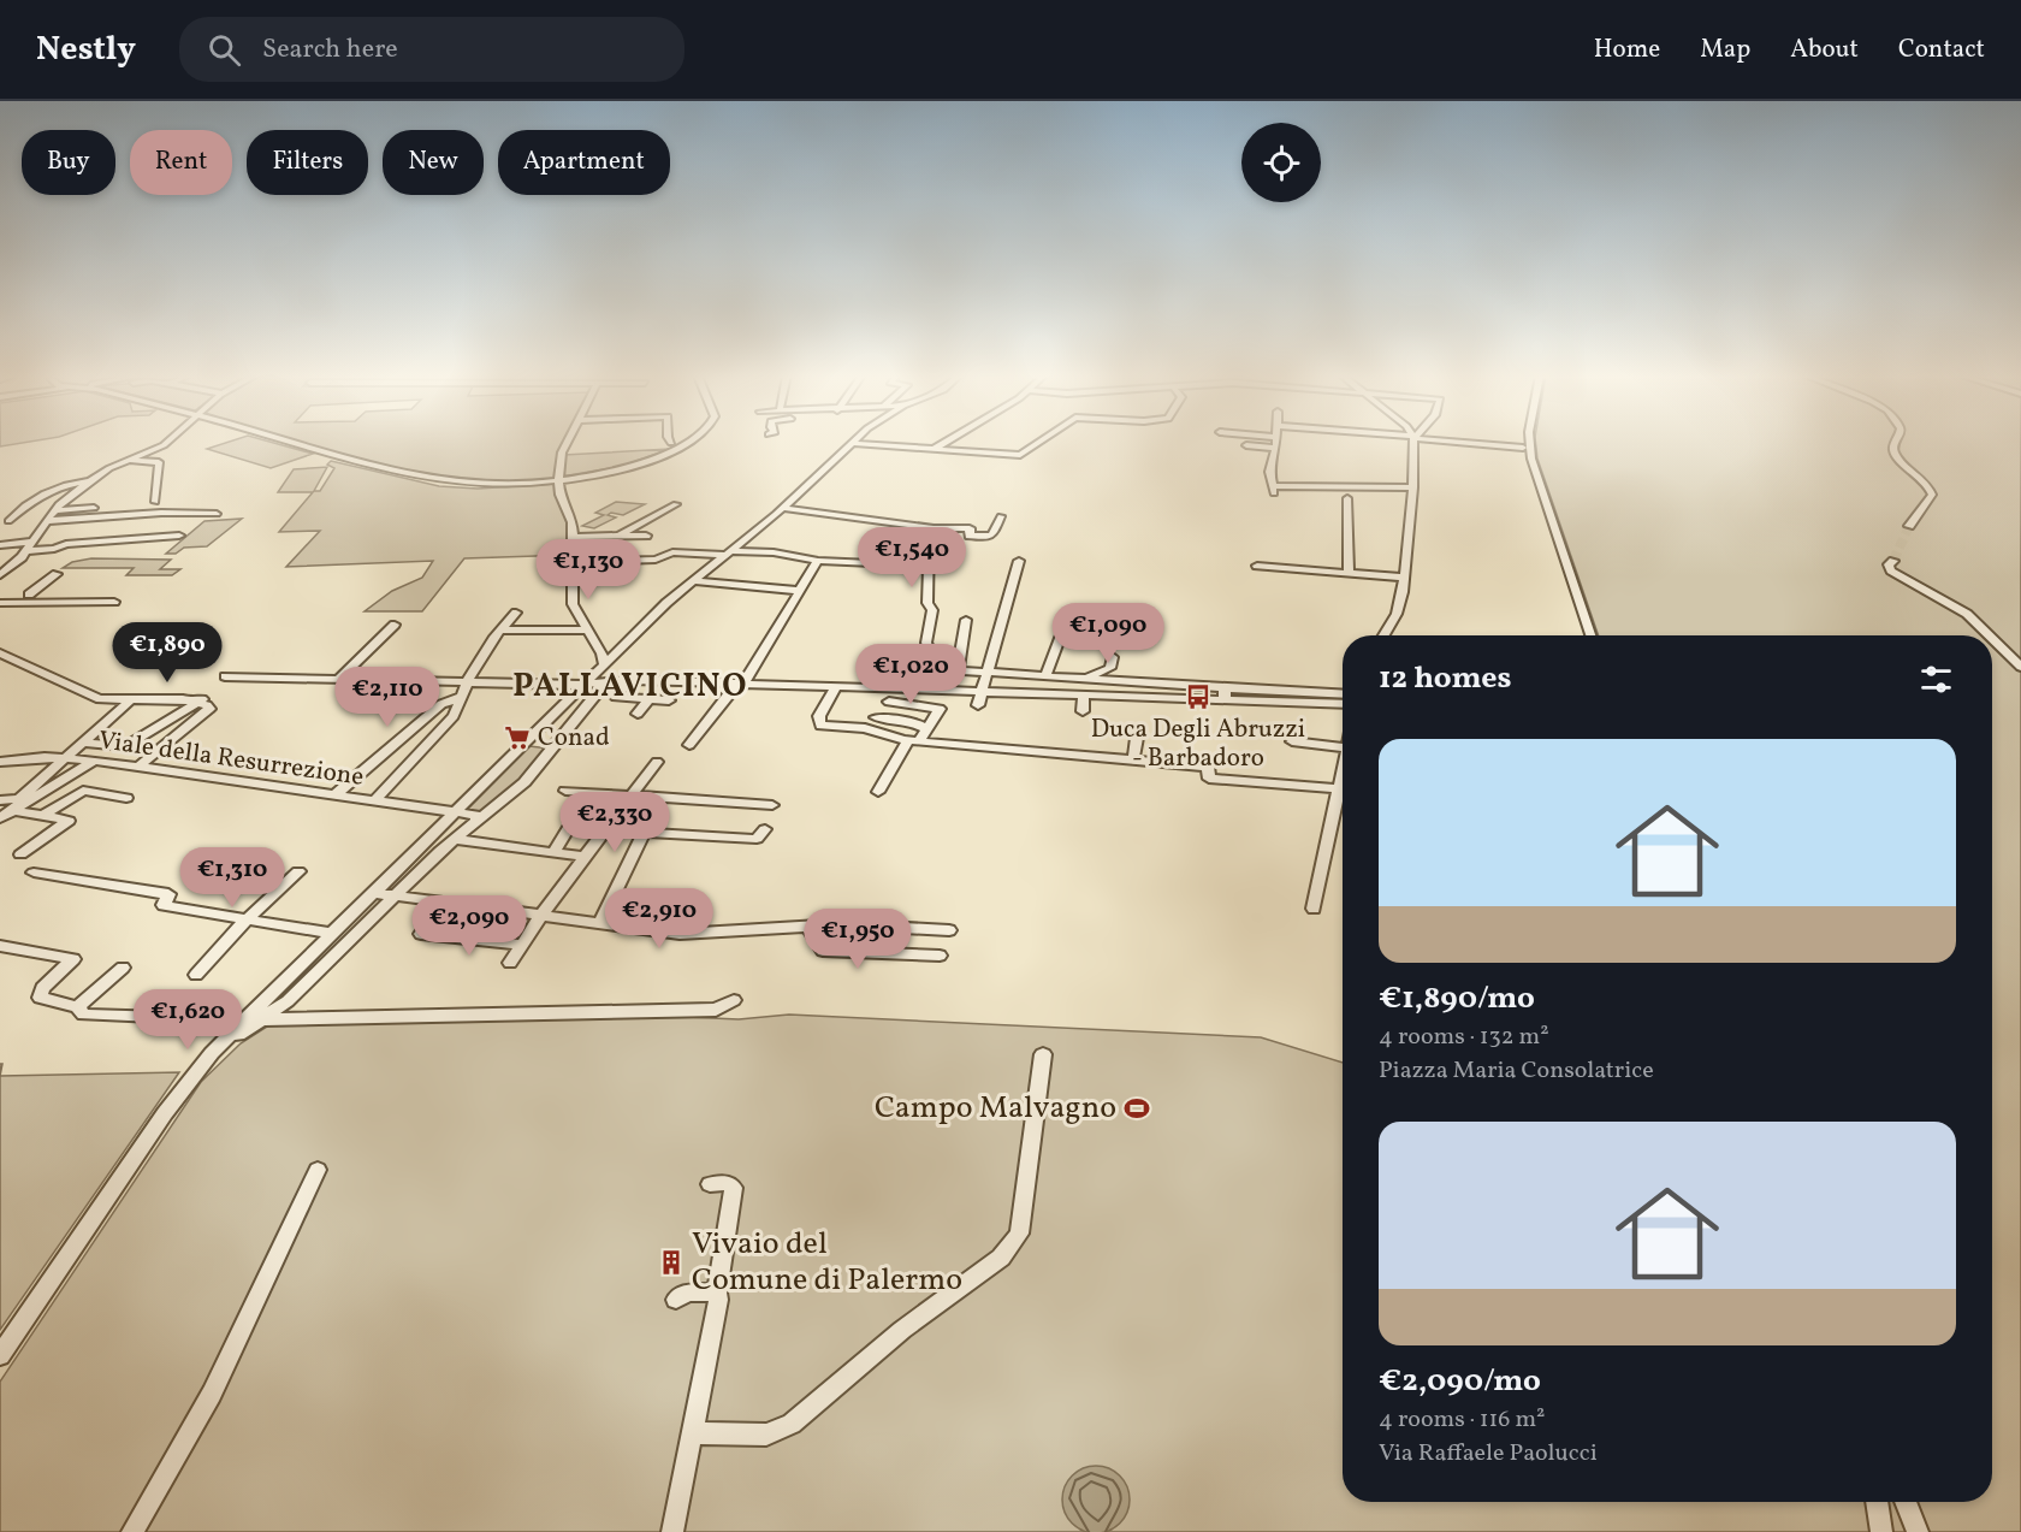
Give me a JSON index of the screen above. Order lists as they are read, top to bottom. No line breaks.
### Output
{"streets":{"street":["Viale della Resurrezione"]},"districts":["PALLAVICINO"],"places":{"bus stop":["Duca Degli Abruzzi - Barbadoro"],"supermarket":["Conad"],"sports":["Campo Malvagno"],"building":["Vivaio del Comune di Palermo"]},"page":{"header":"Nestly","search":"Search here","nav":["Home","Map","About","Contact"],"chip":["Buy","Rent","Filters","New","Apartment"],"price":["€1,540","€1,130","€1,090","€1,890","€1,020","€2,110","€2,330","€1,310","€2,910","€2,090","€1,950","€1,620"],"heading":"12 homes","list":[{"name":"€1,890/mo","note":"4 rooms · 132 m² · Piazza Maria Consolatrice"},{"name":"€2,090/mo","note":"4 rooms · 116 m² · Via Raffaele Paolucci"}]}}
